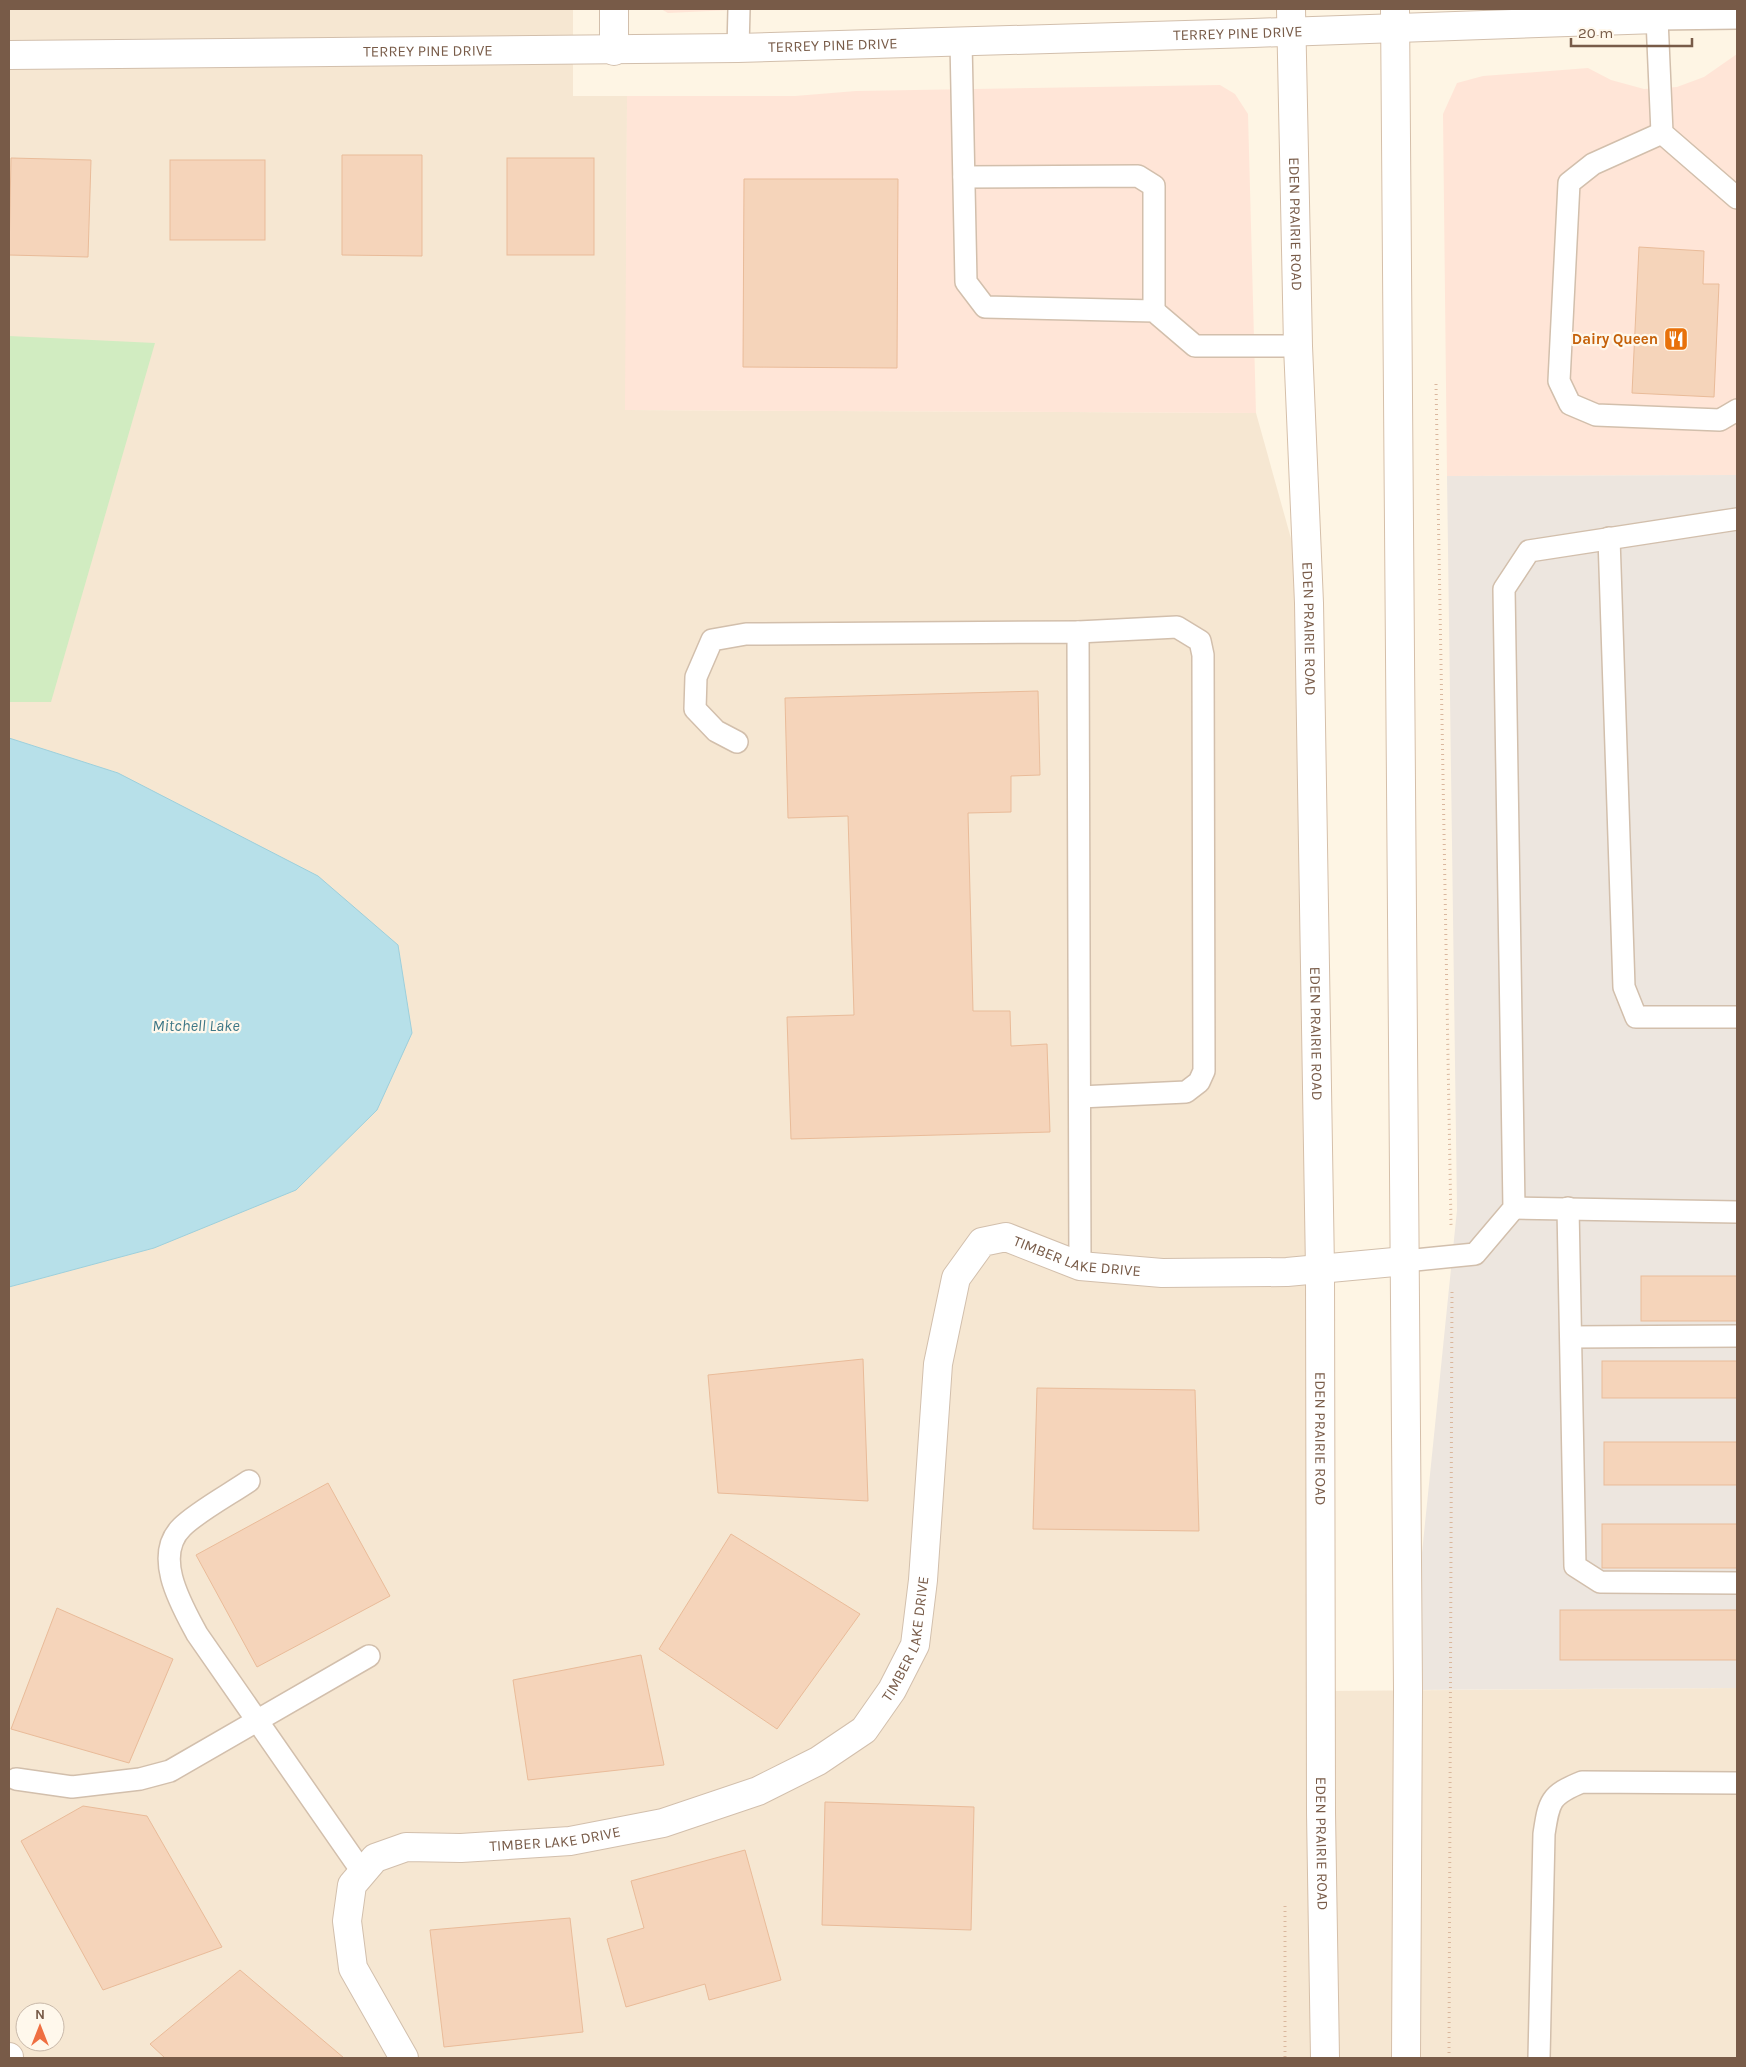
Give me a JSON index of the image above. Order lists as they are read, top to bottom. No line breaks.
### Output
{"streets":{"main road":["TERREY PINE DRIVE","EDEN PRAIRIE ROAD","TIMBER LAKE DRIVE"]},"crossings":[["TERREY PINE DRIVE","EDEN PRAIRIE ROAD"],["EDEN PRAIRIE ROAD","TIMBER LAKE DRIVE"]],"water":["Mitchell Lake"],"places":{"restaurant":["Dairy Queen"]},"scale_bar":"20 m","north":"top"}
